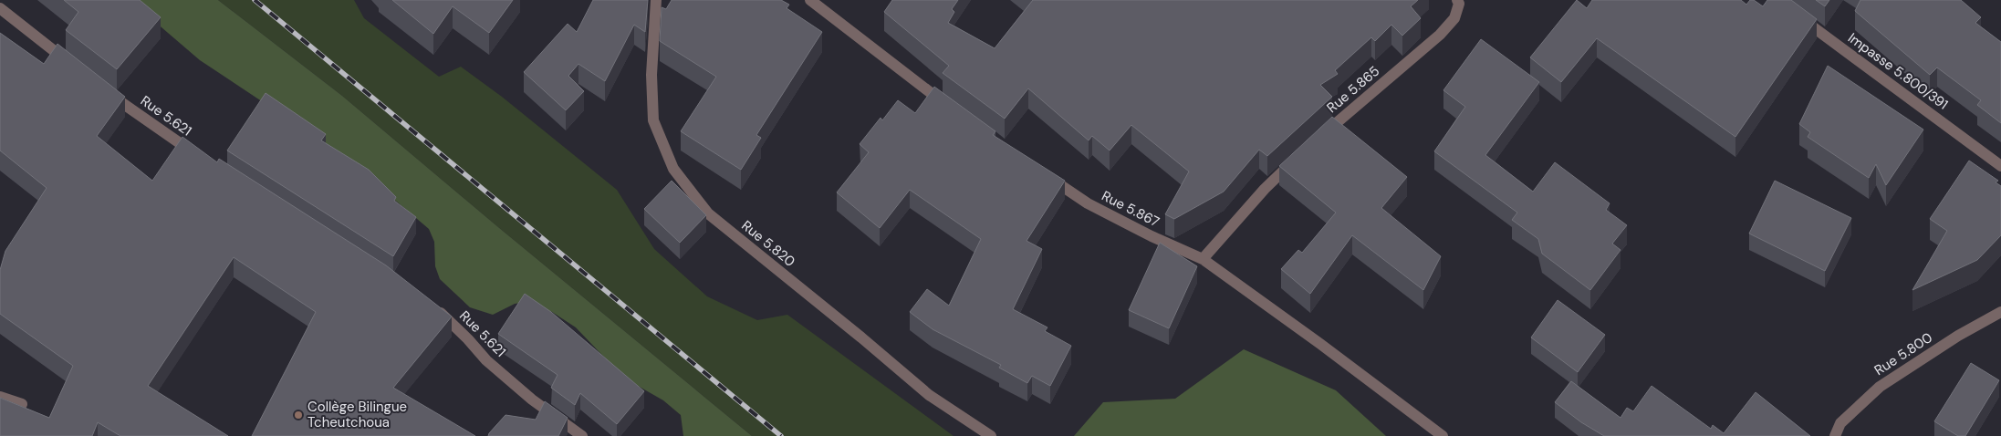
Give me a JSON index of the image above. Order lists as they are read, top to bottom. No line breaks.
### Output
{"streets":{"street":["Impasse 5.800/391","Rue 5.865","Rue 5.621","Rue 5.867","Rue 5.820","Rue 5.800"]},"places":["Collège Bilingue Tcheutchoua"]}
